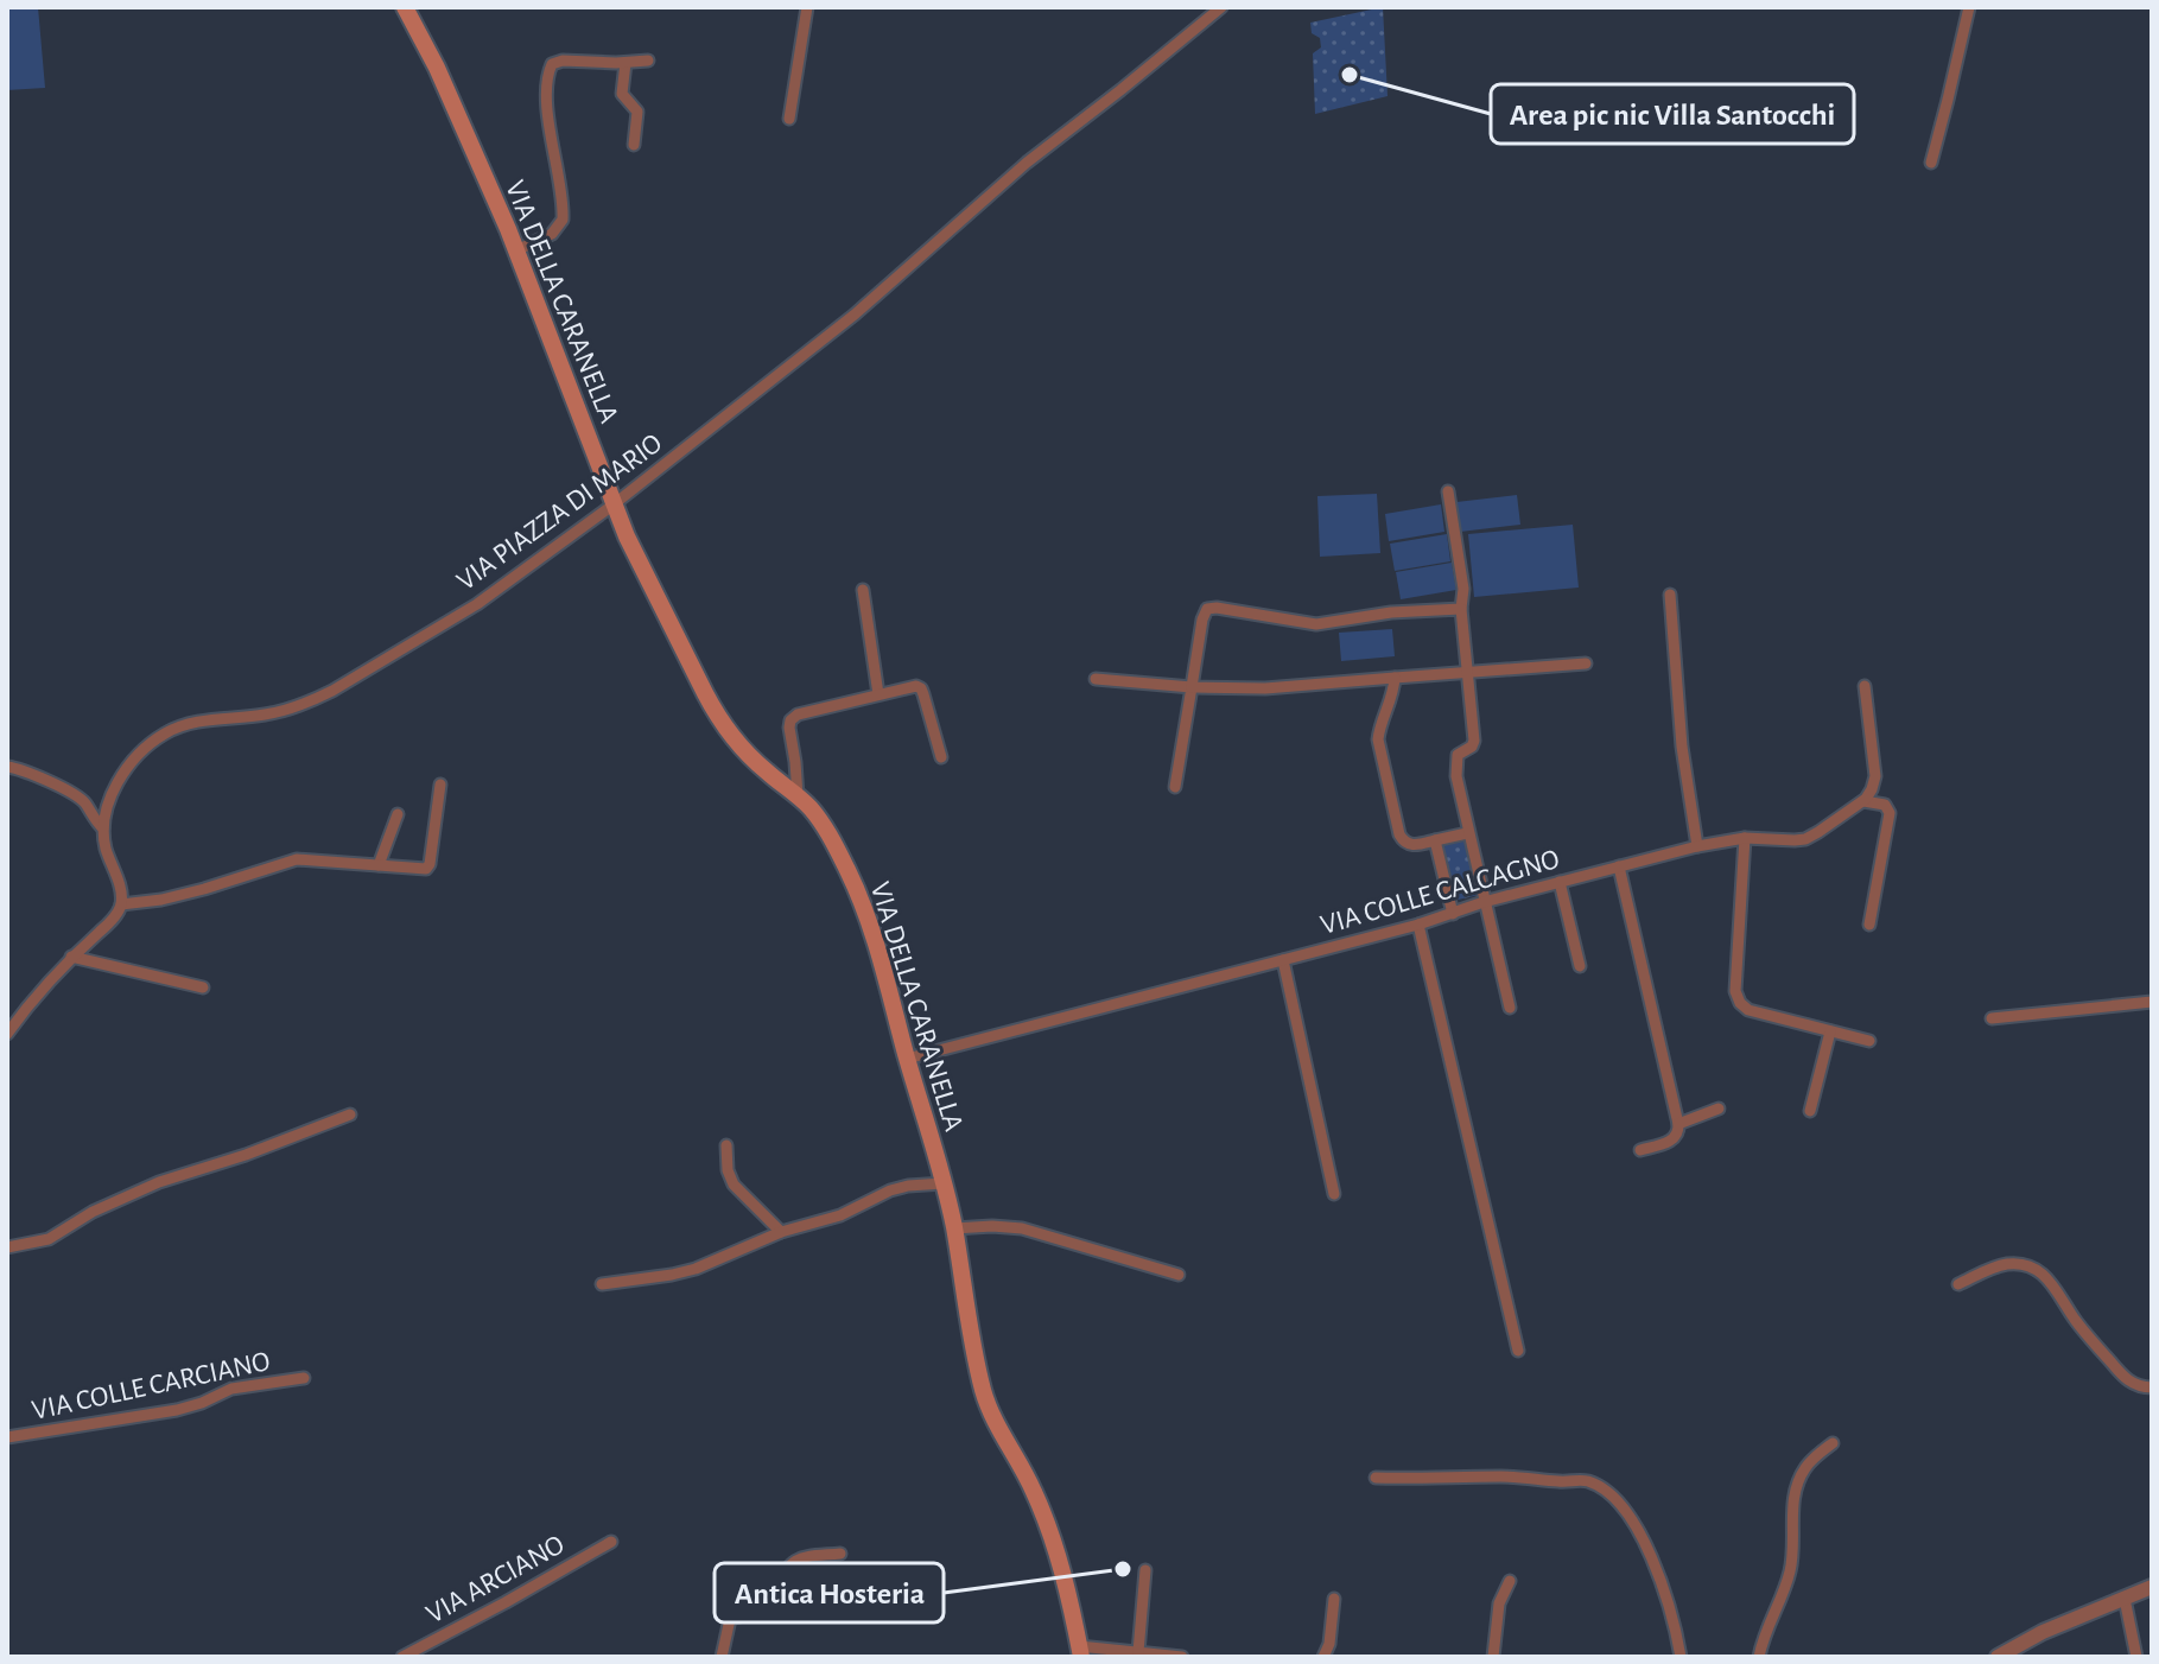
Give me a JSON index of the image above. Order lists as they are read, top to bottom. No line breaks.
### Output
{"streets":{"main road":["VIA DELLA CARANELLA"],"street":["VIA PIAZZA DI MARIO","VIA COLLE CALCAGNO","VIA COLLE CARCIANO","VIA ARCIANO"]},"crossings":[["VIA DELLA CARANELLA","VIA PIAZZA DI MARIO"],["VIA DELLA CARANELLA","VIA COLLE CALCAGNO"]],"places":["Area pic nic Villa Santocchi","Antica Hosteria"]}
